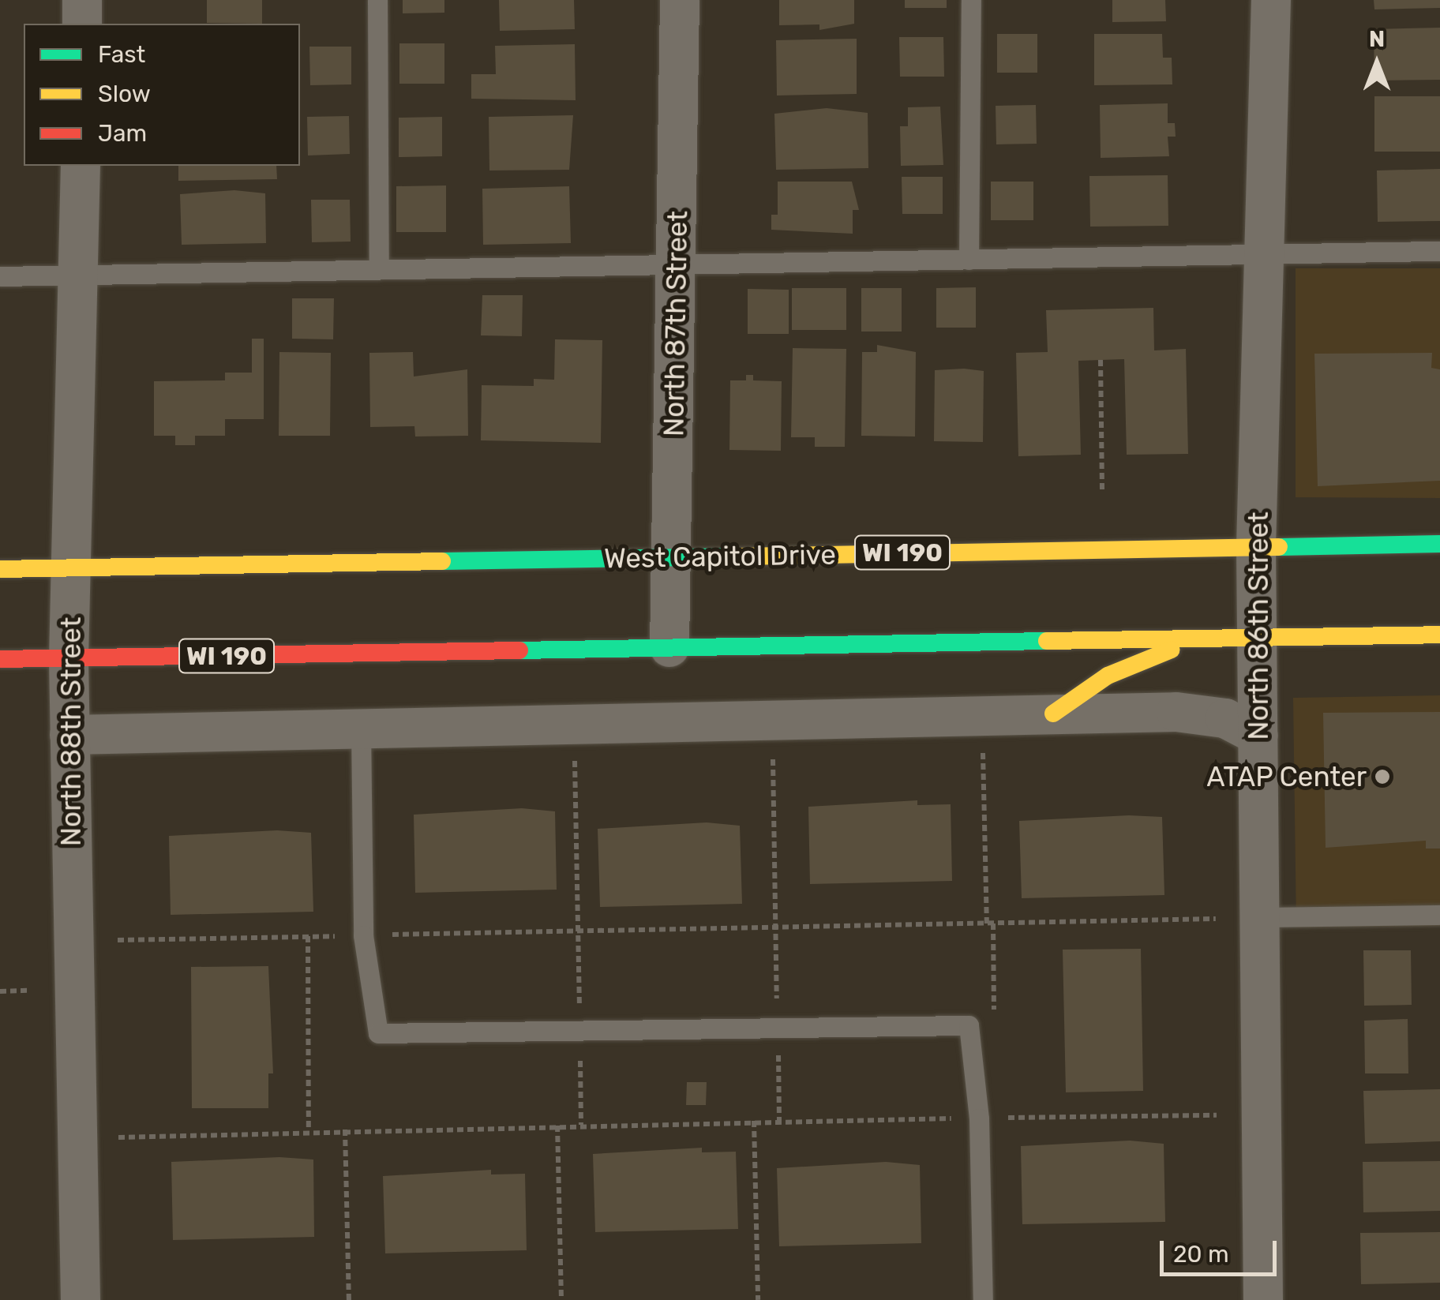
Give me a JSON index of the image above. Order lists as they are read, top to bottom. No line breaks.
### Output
{"streets":{"main road":["WI 190","West Capitol Drive"],"street":["North 87th Street","North 86th Street","North 88th Street"]},"crossings":[["North 87th Street","WI 190"],["North 87th Street","West Capitol Drive"],["WI 190","North 86th Street"],["WI 190","North 88th Street"],["West Capitol Drive","North 86th Street"],["West Capitol Drive","North 88th Street"]],"places":["ATAP Center"],"legend":["Fast","Slow","Jam"],"scale_bar":"20 m","north":"top"}
